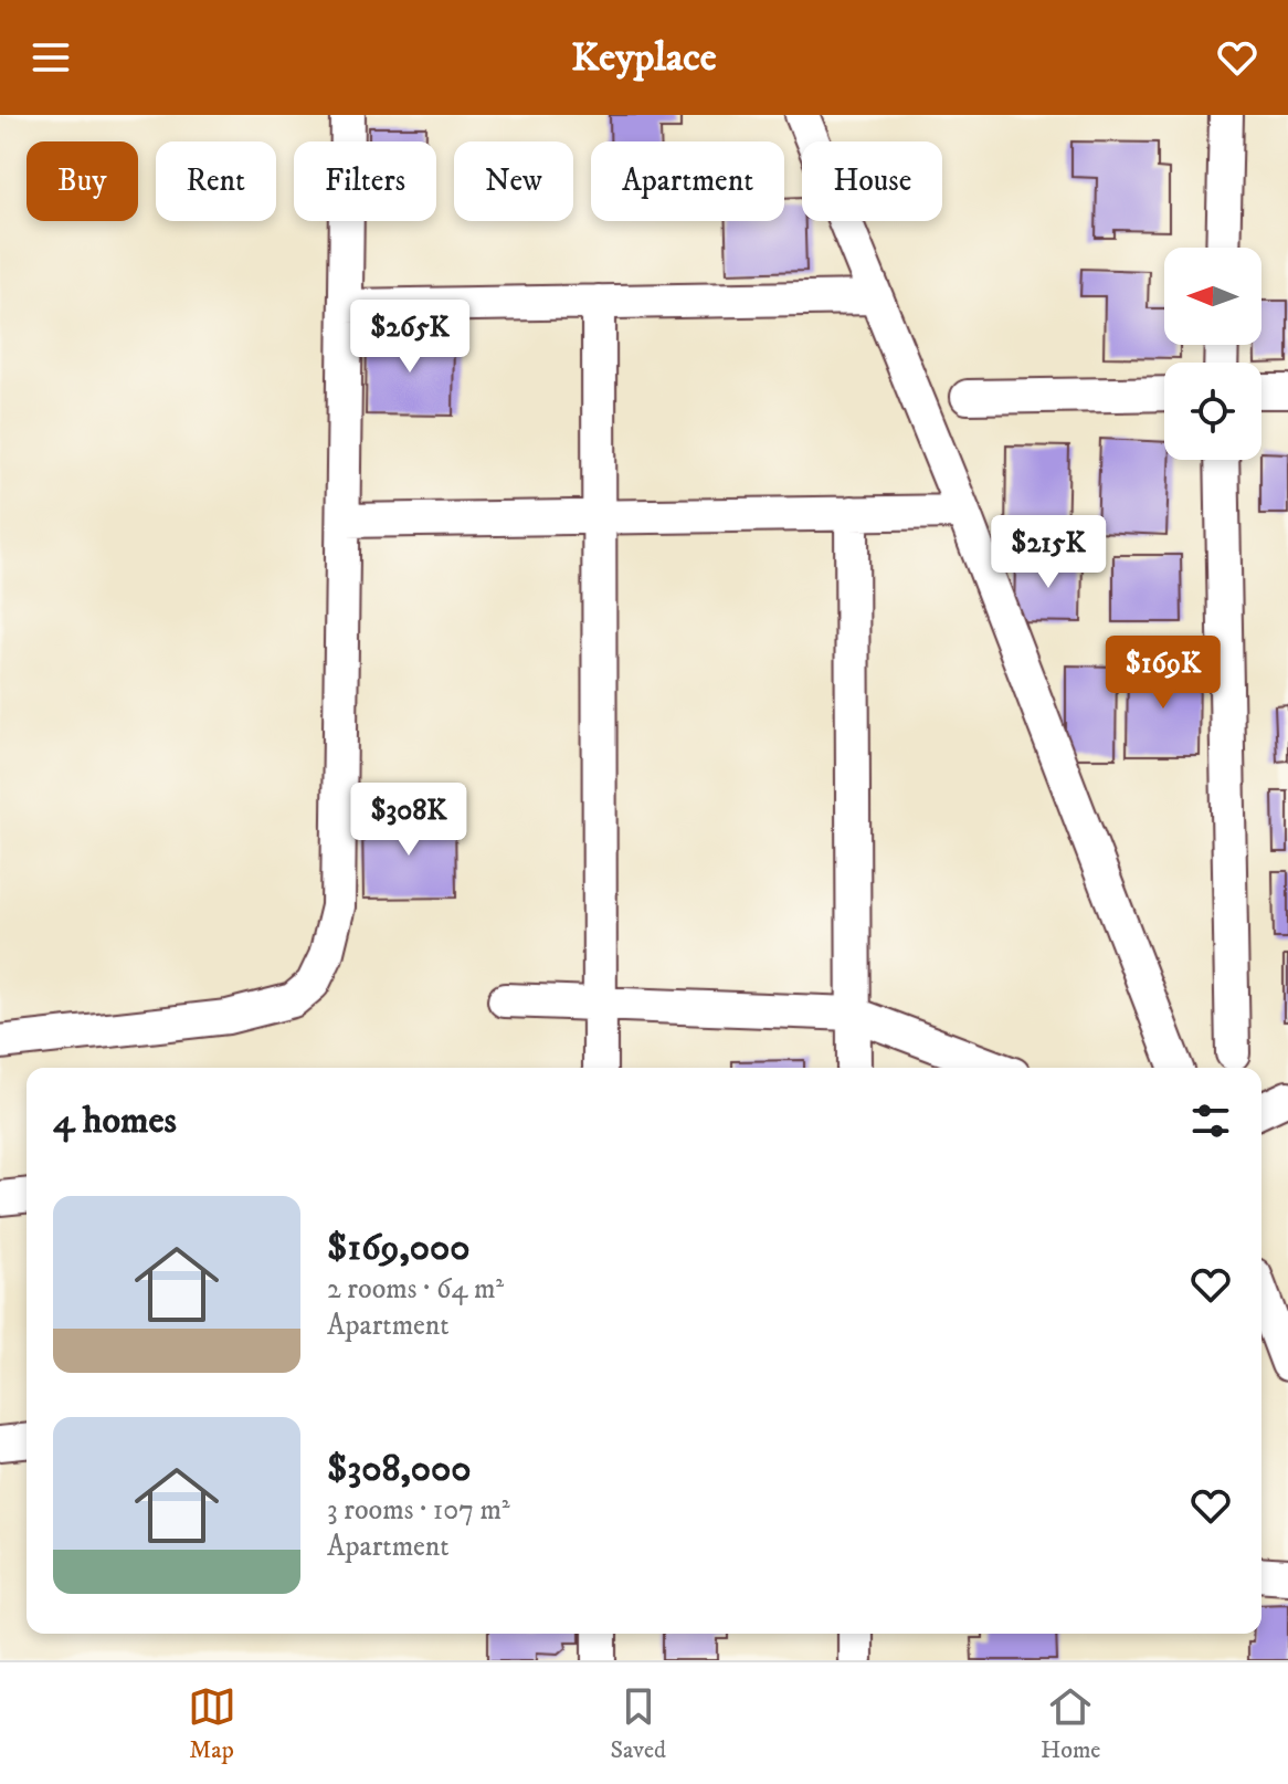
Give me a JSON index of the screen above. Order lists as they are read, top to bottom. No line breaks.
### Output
{"north":"left","page":{"header":"Keyplace","chip":["Buy","Rent","Filters","New","Apartment","House"],"price":["$265K","$215K","$169K","$308K"],"heading":"4 homes","list":[{"name":"$169,000","note":"2 rooms · 64 m² · Apartment"},{"name":"$308,000","note":"3 rooms · 107 m² · Apartment"}],"tabs":["Map","Saved","Home"]}}
